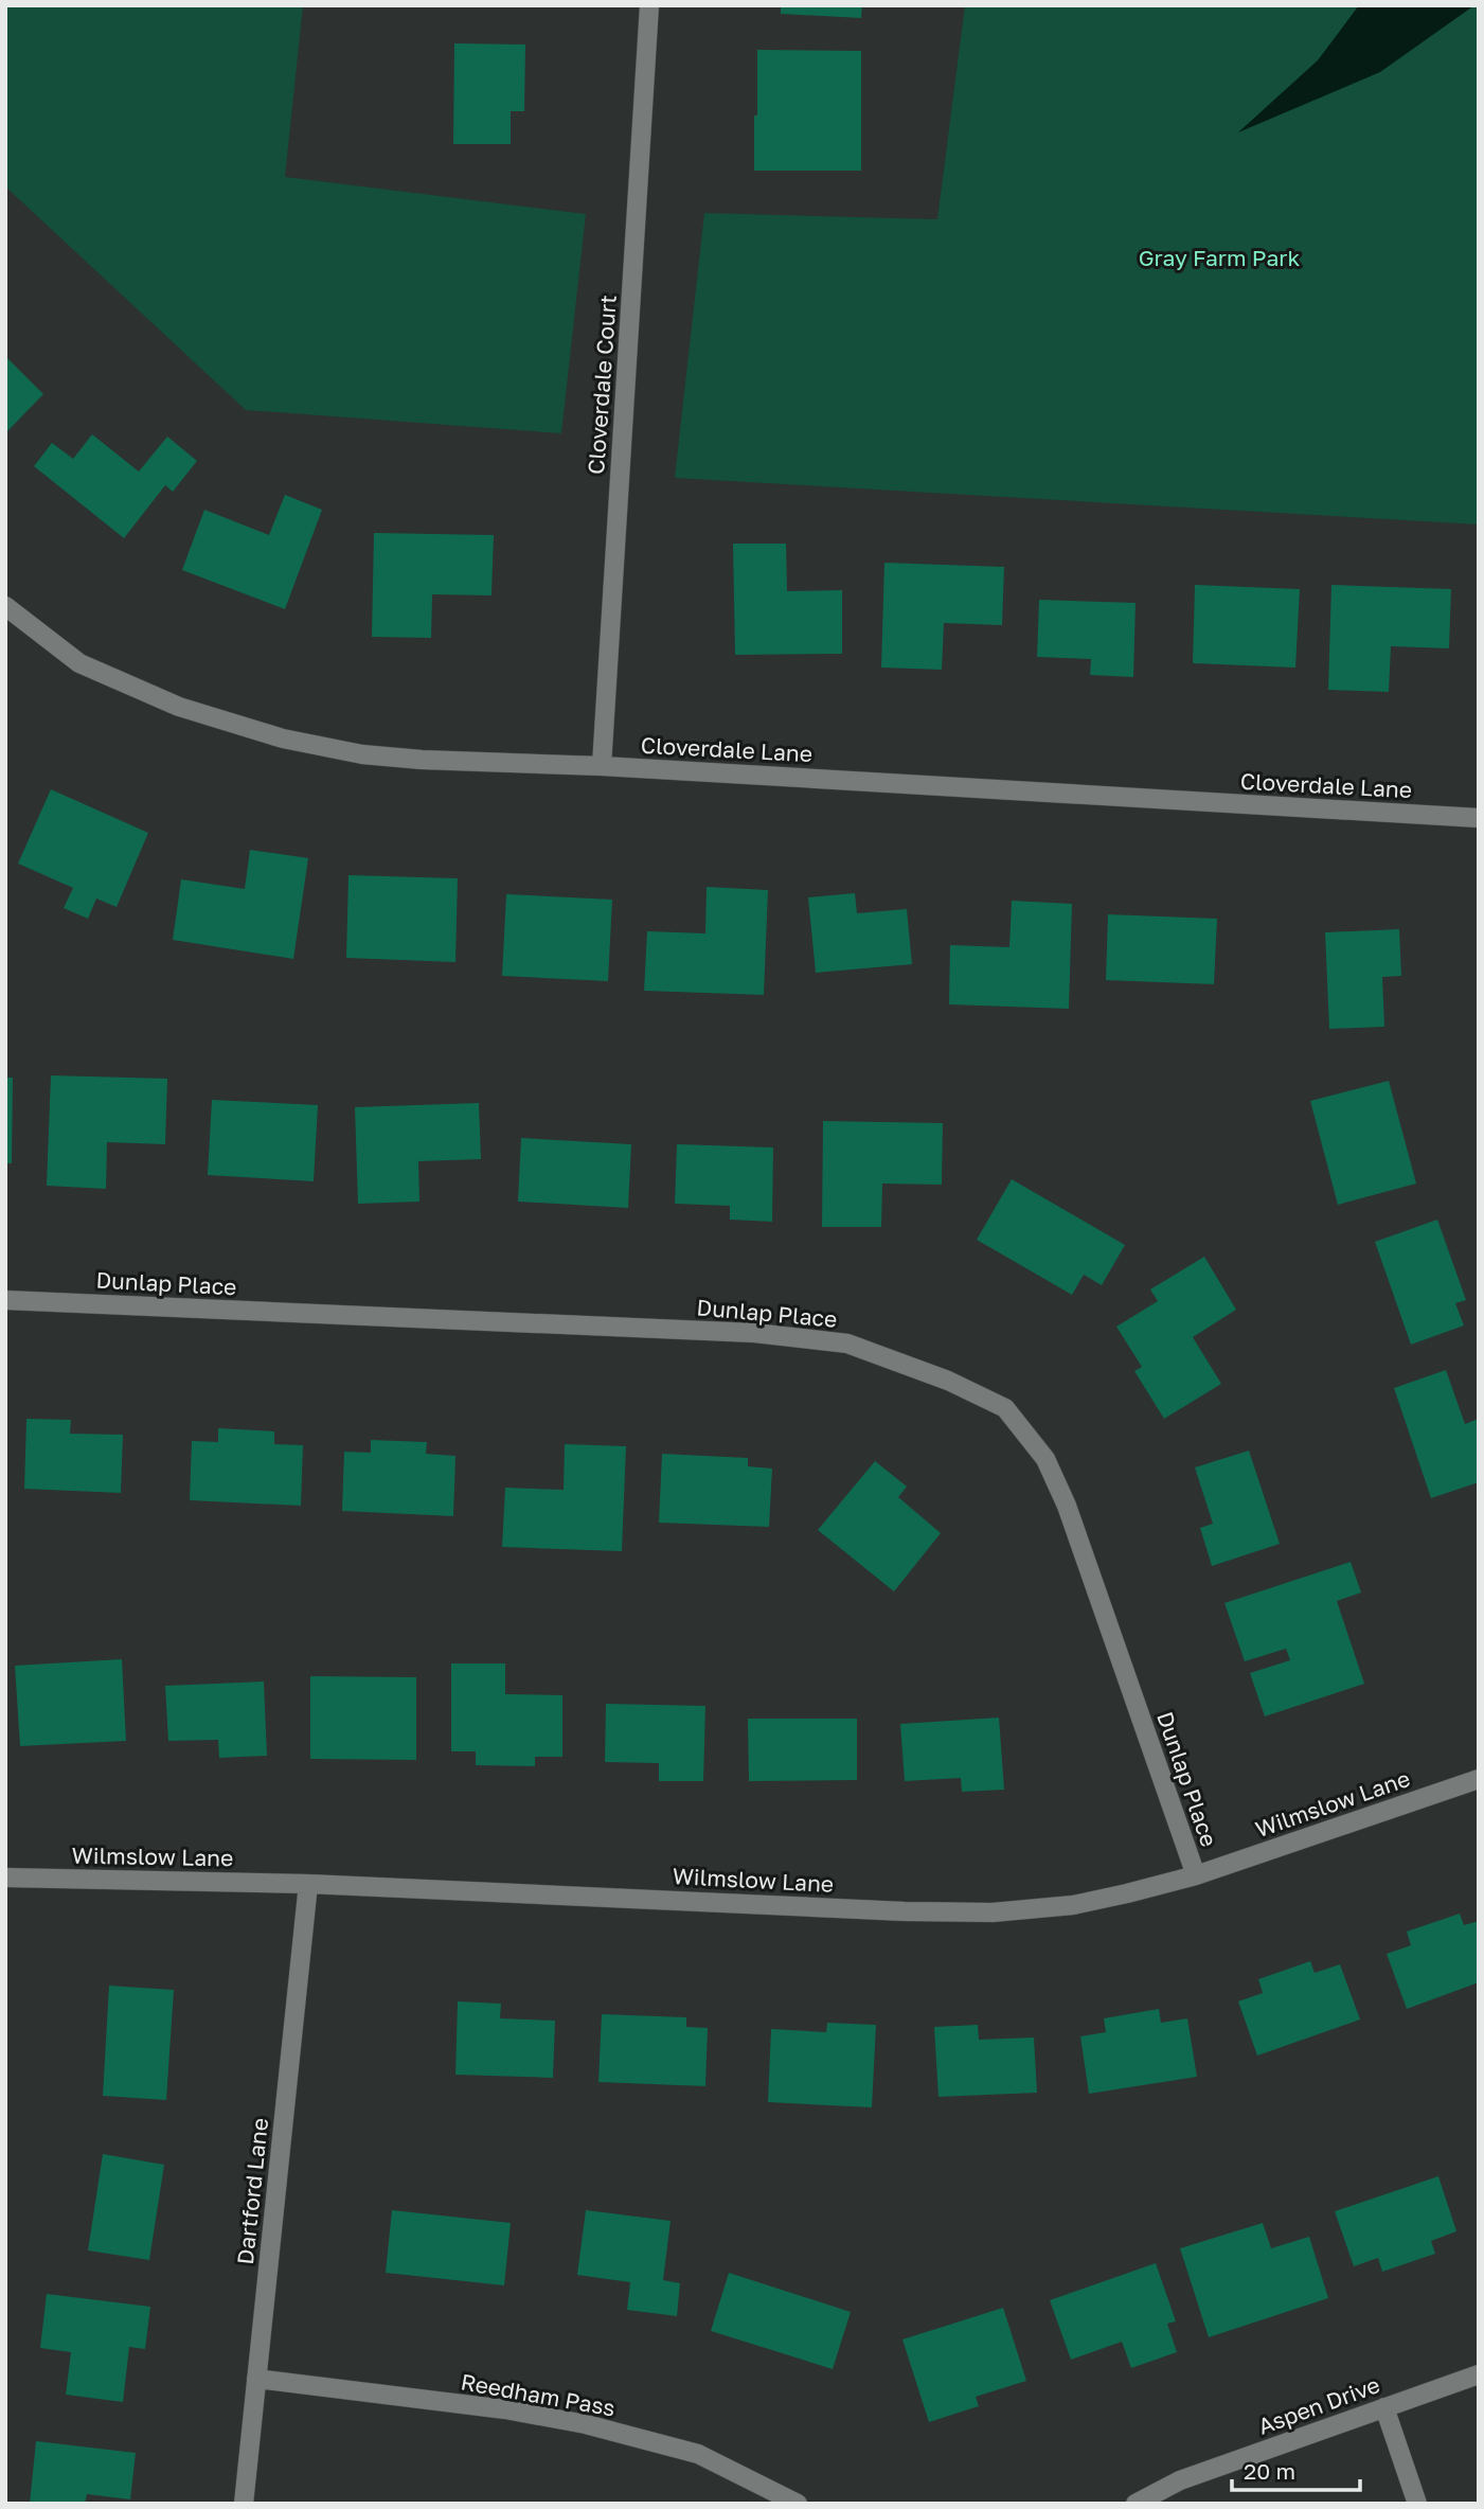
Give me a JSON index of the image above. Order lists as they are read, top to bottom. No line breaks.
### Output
{"streets":{"street":["Cloverdale Court","Cloverdale Lane","Dunlap Place","Wilmslow Lane","Dartford Lane","Reedham Pass","Aspen Drive"]},"crossings":[["Cloverdale Court","Cloverdale Lane"],["Dunlap Place","Wilmslow Lane"],["Wilmslow Lane","Dartford Lane"],["Dartford Lane","Reedham Pass"]],"parks":["Gray Farm Park"],"scale_bar":"20 m"}
